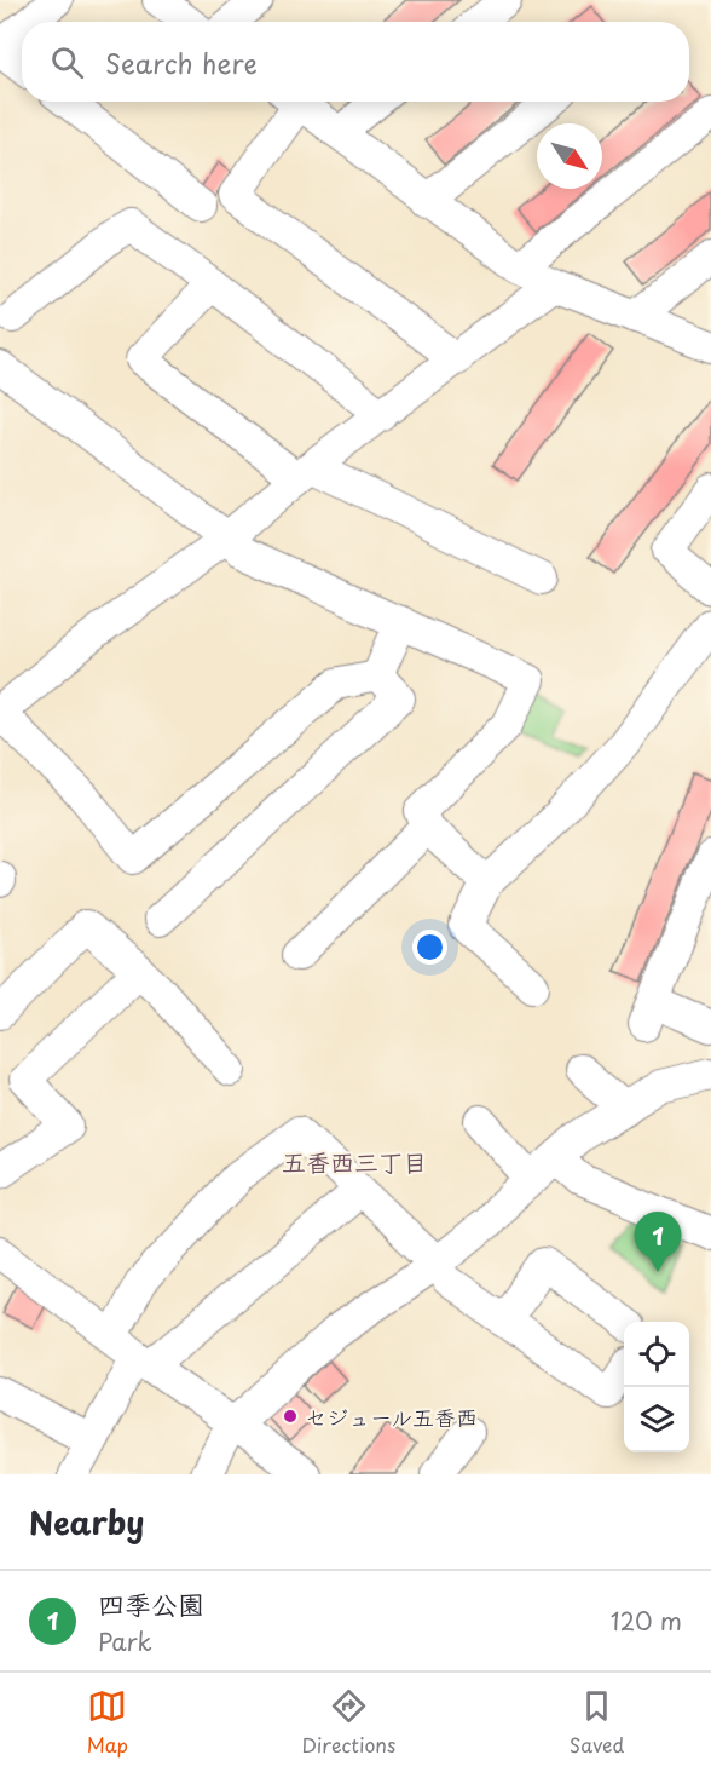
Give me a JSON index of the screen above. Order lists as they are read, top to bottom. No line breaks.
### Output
{"districts":["五香西三丁目"],"places":["セジュール五香西"],"north":"bottom right","page":{"search":"Search here","pins":"1","heading":"Nearby","list":[{"mark":"1","name":"四季公園","note":"Park","value":"120 m"}],"nav":["Map","Directions","Saved"]}}
